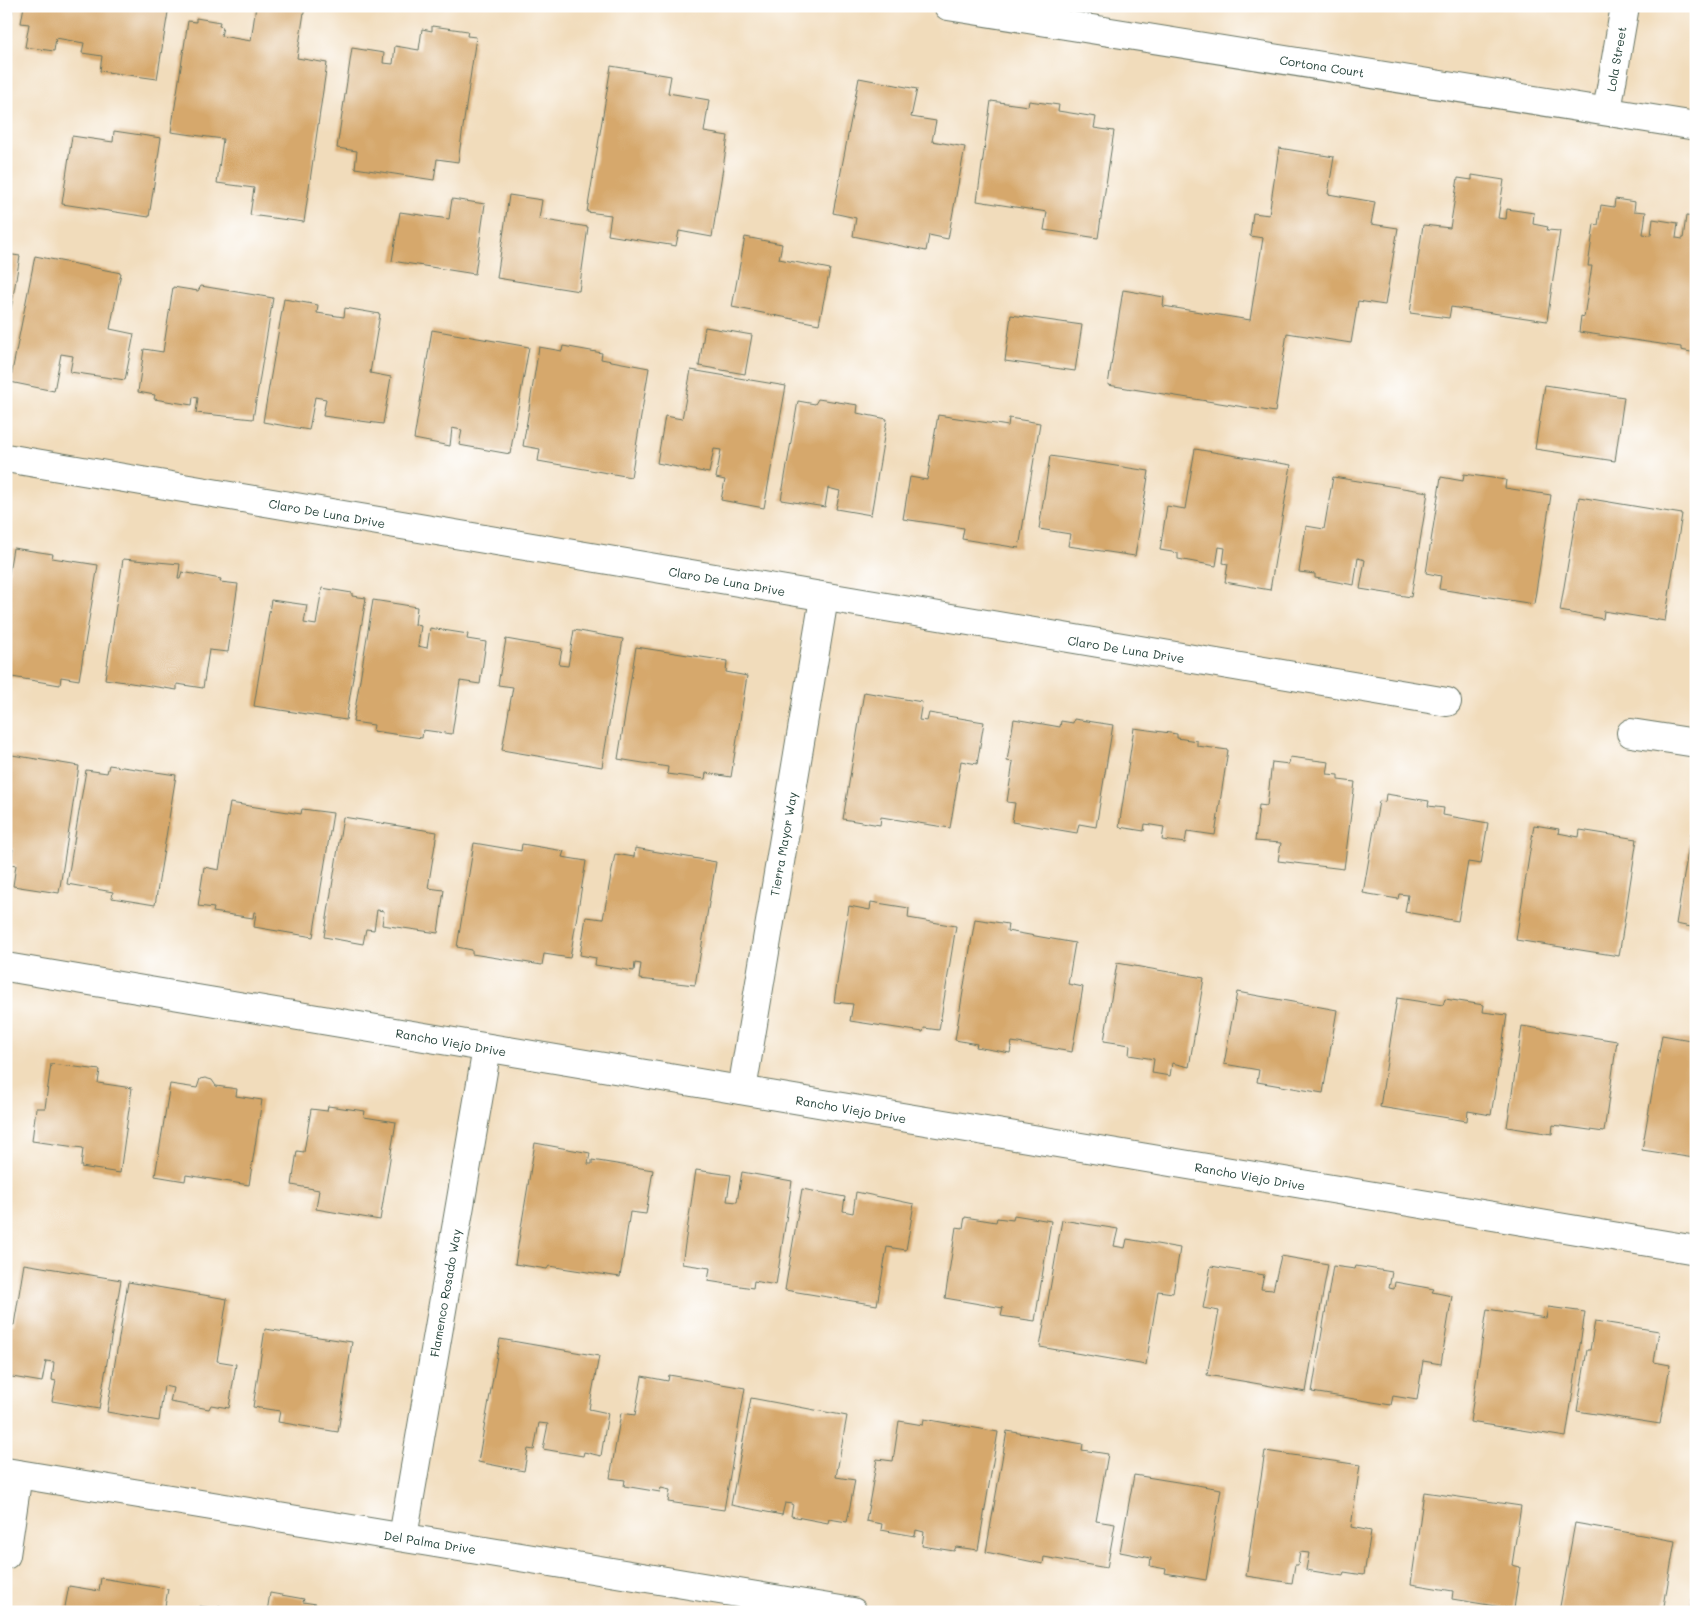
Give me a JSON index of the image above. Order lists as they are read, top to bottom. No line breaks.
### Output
{"streets":{"street":["Lola Street","Cortona Court","Claro De Luna Drive","Tierra Mayor Way","Rancho Viejo Drive","Flamenco Rosado Way","Del Palma Drive"]},"crossings":[["Lola Street","Cortona Court"],["Claro De Luna Drive","Tierra Mayor Way"],["Tierra Mayor Way","Rancho Viejo Drive"],["Rancho Viejo Drive","Flamenco Rosado Way"],["Flamenco Rosado Way","Del Palma Drive"]]}
